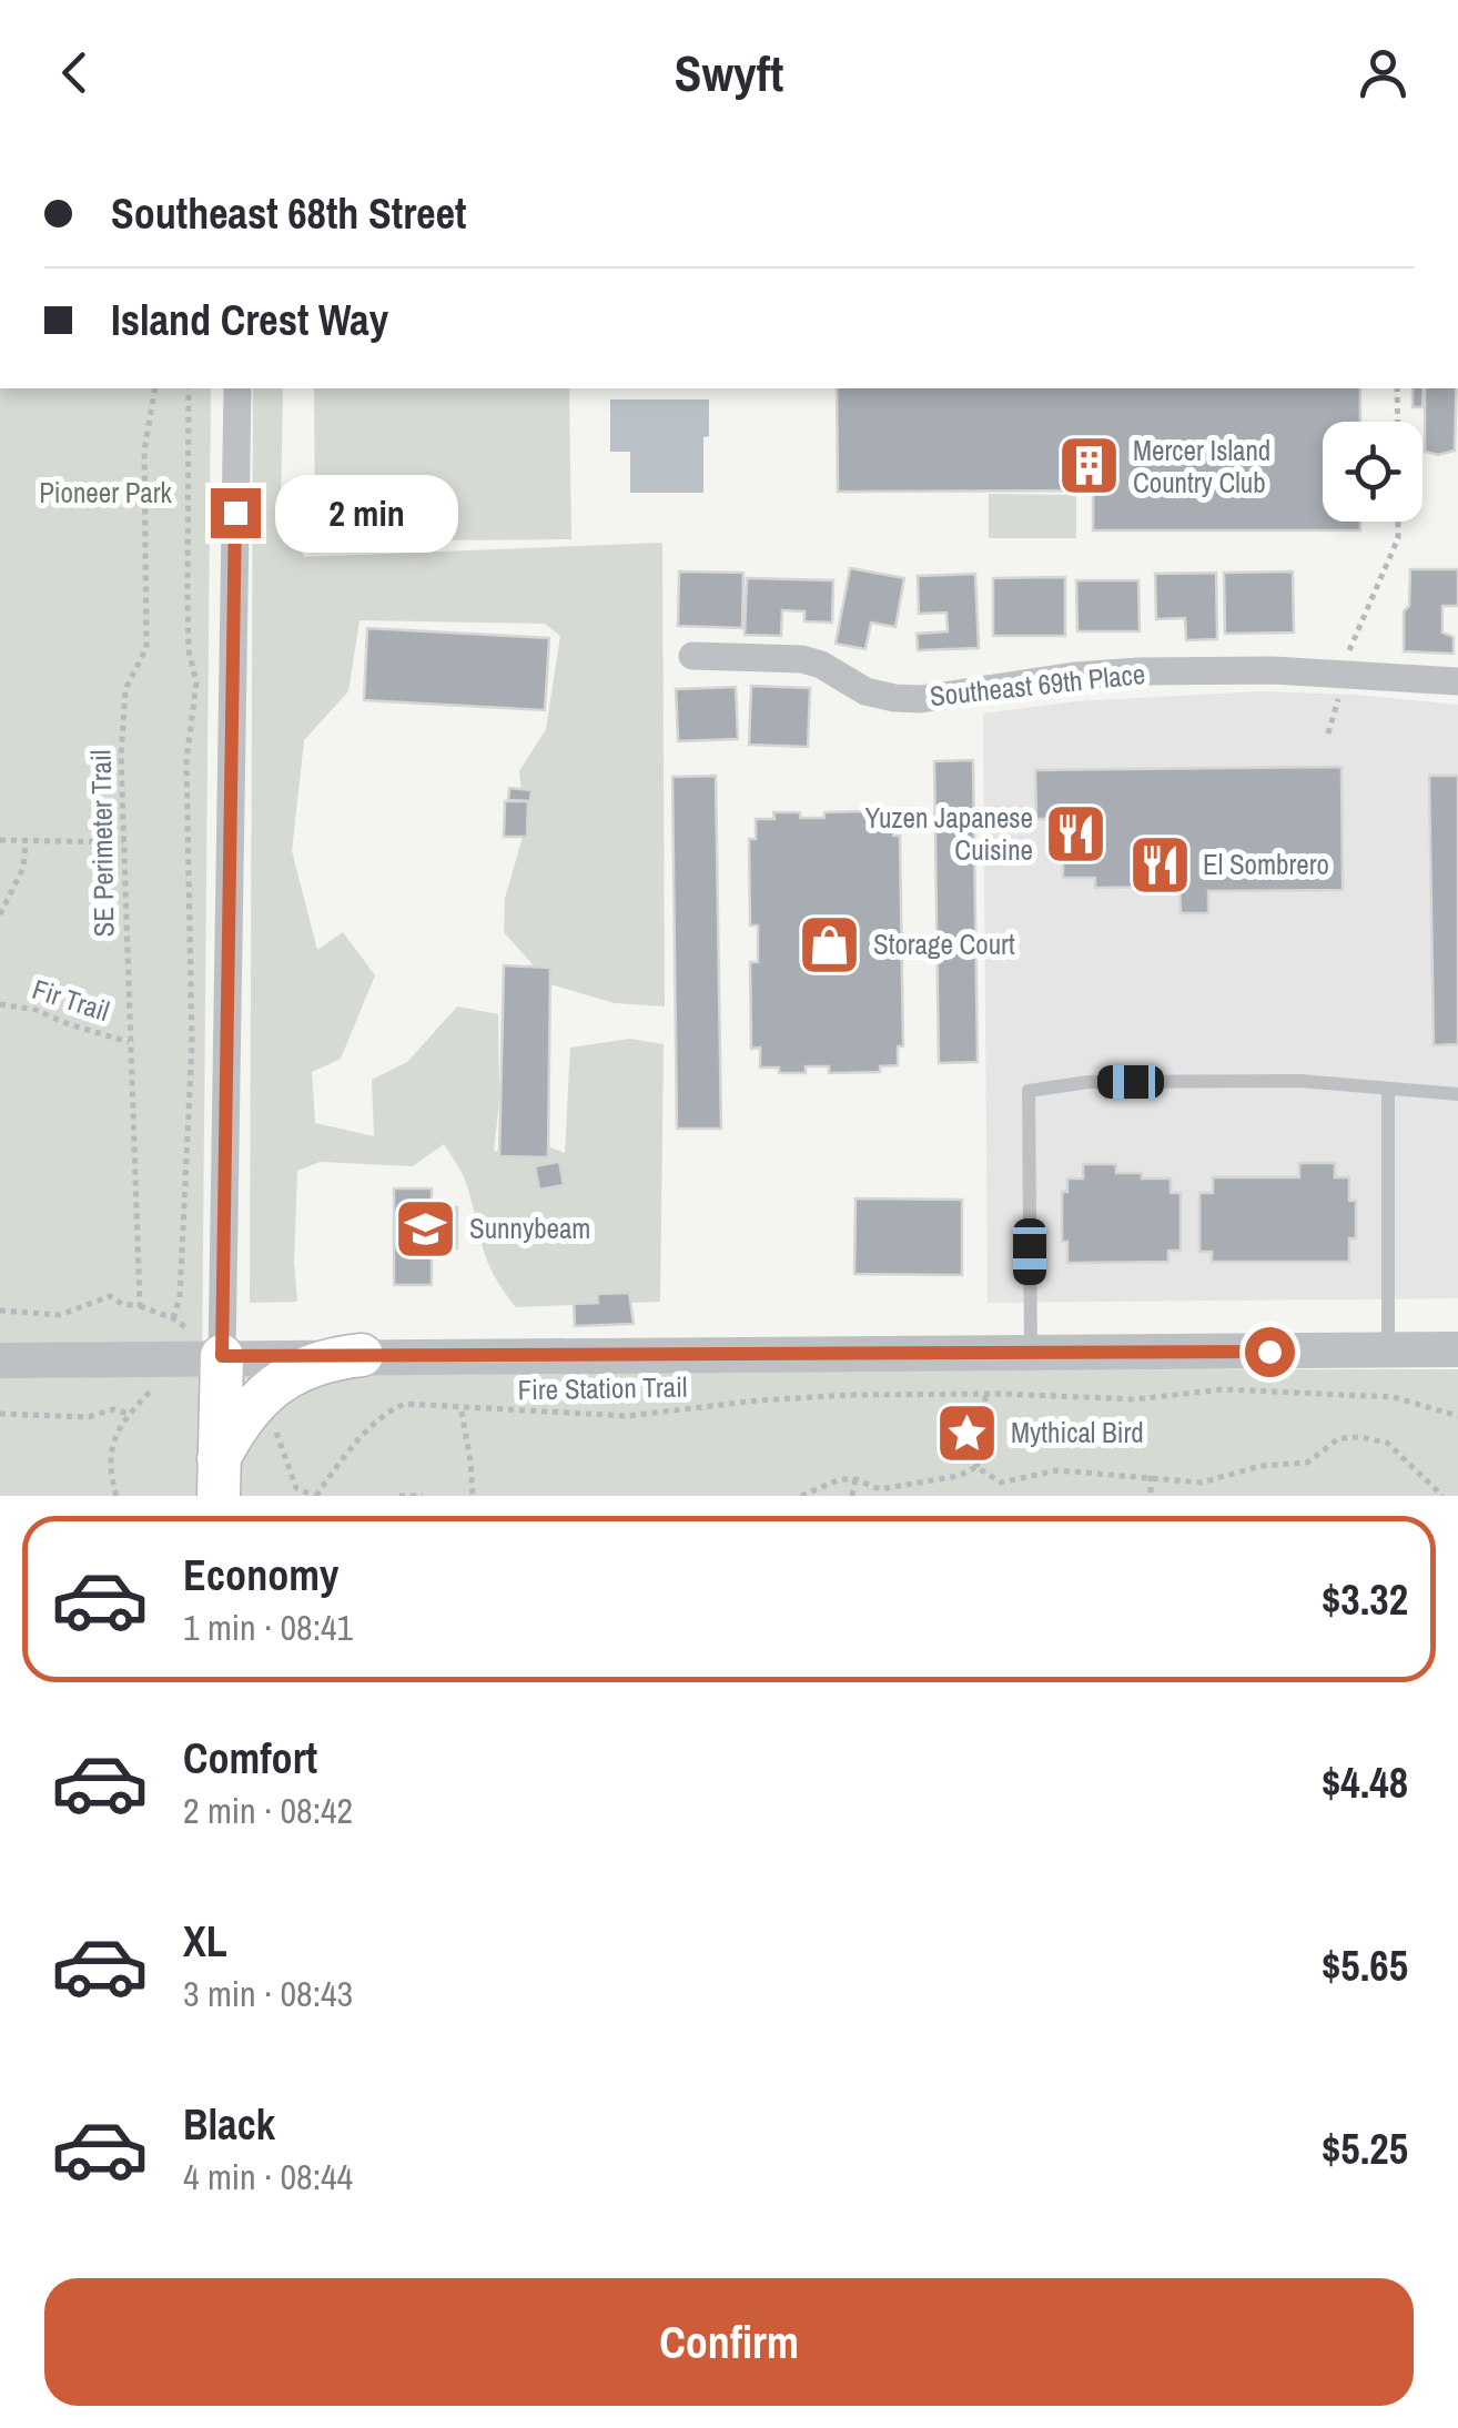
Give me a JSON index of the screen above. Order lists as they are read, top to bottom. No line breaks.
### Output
{"streets":{"street":["Southeast 69th Place"],"path":["SE Perimeter Trail","Fir Trail","Fire Station Trail"]},"crossings":[["SE Perimeter Trail","Fir Trail"]],"parks":["Pioneer Park"],"places":{"building":["Mercer Island Country Club"],"restaurant":["Yuzen Japanese Cuisine","El Sombrero"],"shop":["Storage Court"],"school or university":["Sunnybeam"],"place":["Mythical Bird"]},"page":{"header":"Swyft","banner":["Southeast 68th Street","Island Crest Way"],"bubble":"2 min","list":[{"name":"Economy","note":"1 min · 08:41","value":"$3.32"},{"name":"Comfort","note":"2 min · 08:42","value":"$4.48"},{"name":"XL","note":"3 min · 08:43","value":"$5.65"},{"name":"Black","note":"4 min · 08:44","value":"$5.25"}],"buttons":"Confirm"}}
